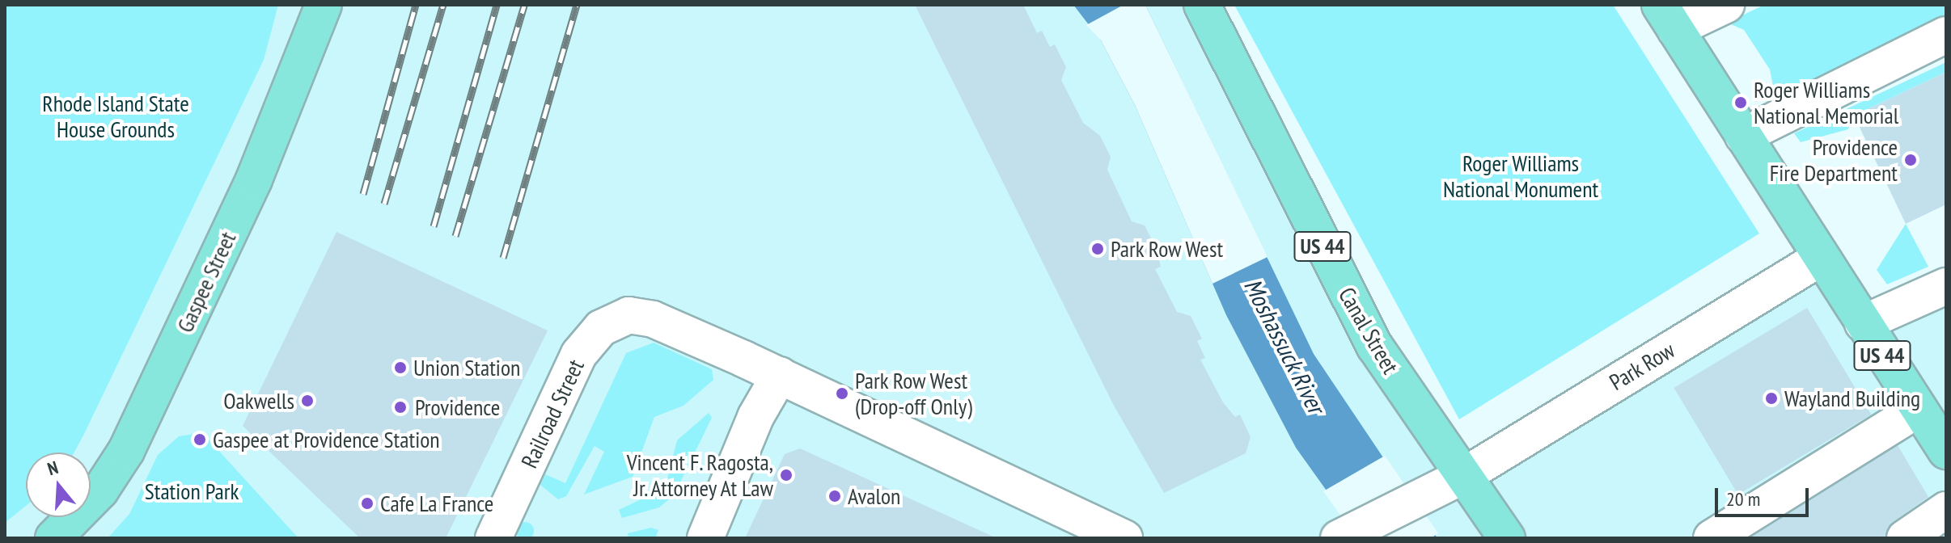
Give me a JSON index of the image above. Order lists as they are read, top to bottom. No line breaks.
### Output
{"streets":{"main road":["US 44","Gaspee Street","Canal Street"],"street":["Park Row","Railroad Street"]},"crossings":[["US 44","Park Row"],["Canal Street","Park Row"]],"water":["Moshassuck River"],"parks":["Rhode Island State House Grounds","Roger Williams National Monument","Station Park"],"places":["Roger Williams National Memorial","Providence Fire Department","Park Row West","Union Station","Park Row West (Drop-off Only)","Wayland Building","Oakwells","Providence","Gaspee at Providence Station","Vincent F. Ragosta, Jr. Attorney At Law","Avalon","Cafe La France"],"scale_bar":"20 m","north":"top"}
